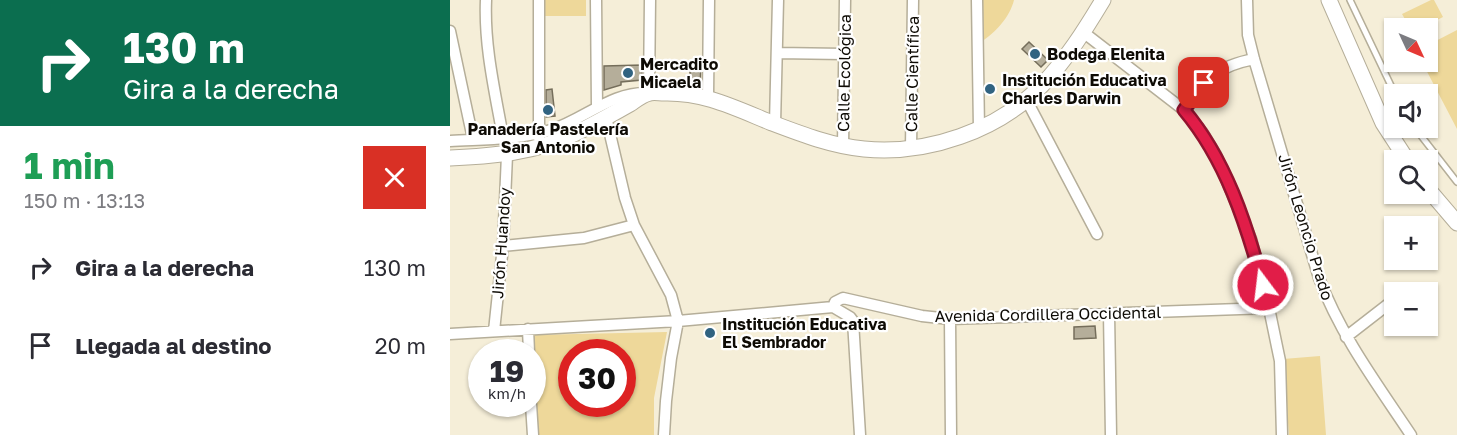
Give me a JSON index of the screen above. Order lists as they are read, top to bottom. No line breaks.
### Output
{"streets":{"street":["Calle Ecológica","Calle Científica","Jirón Leoncio Prado","Jirón Huandoy","Avenida Cordillera Occidental"]},"crossings":[["Jirón Huandoy","Avenida Cordillera Occidental"]],"places":["Bodega Elenita","Mercadito Micaela","Institución Educativa Charles Darwin","Panadería Pastelería San Antonio","Institución Educativa El Sembrador"],"north":"bottom right","page":{"turn":["130 m","Gira a la derecha"],"map_buttons":["+","−"],"heading":["1 min","150 m · 13:13"],"list":[{"name":"Gira a la derecha","value":"130 m"},{"name":"Llegada al destino","value":"20 m"}],"speed":"19 km/h","limit":"30"}}
